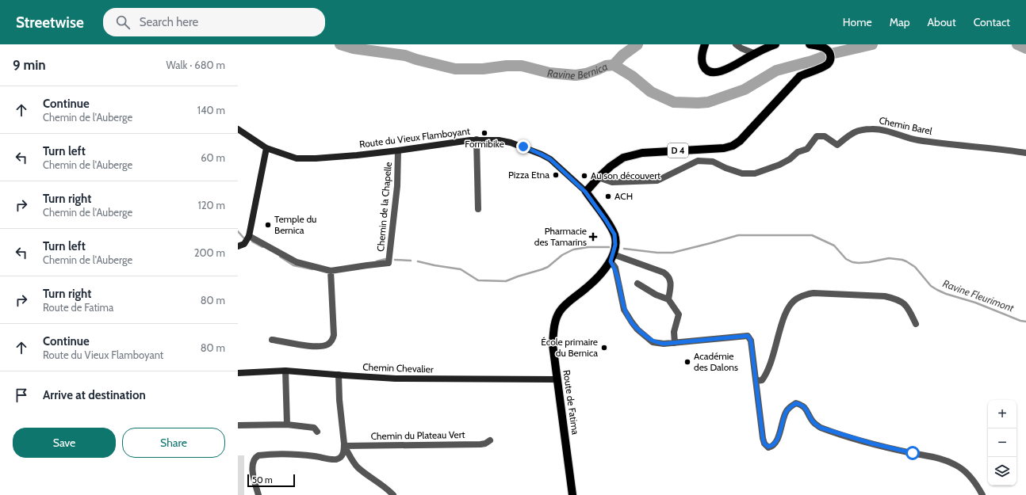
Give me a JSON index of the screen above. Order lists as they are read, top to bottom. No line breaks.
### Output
{"streets":{"main road":["D 4","Route de Fatima"],"street":["Chemin Barel","Route du Vieux Flamboyant","Chemin de la Chapelle","Chemin Chevalier","Chemin du Plateau Vert"]},"crossings":[["Chemin Barel","D 4"],["Route du Vieux Flamboyant","D 4"],["Route du Vieux Flamboyant","Chemin de la Chapelle"],["Chemin Chevalier","Route de Fatima"]],"water":["Ravine Bernica","Ravine Fleurimont"],"places":{"other":["Formibike","Pizza Etna","Au son découvert","ACH","Temple du Bernica","École primaire du Bernica","Académie des Dalons"],"health":["Pharmacie des Tamarins"]},"scale_bar":"50 m","page":{"header":"Streetwise","search":"Search here","nav":["Home","Map","About","Contact"],"heading":["9 min","Walk · 680 m"],"list":[["Continue","Chemin de l'Auberge","140 m"],["Turn left","Chemin de l'Auberge","60 m"],["Turn right","Chemin de l'Auberge","120 m"],["Turn left","Chemin de l'Auberge","200 m"],["Turn right","Route de Fatima","80 m"],["Continue","Route du Vieux Flamboyant","80 m"],"Arrive at destination"],"map_buttons":["+","−"],"buttons":["Save","Share"],"scale":"50 m"}}
